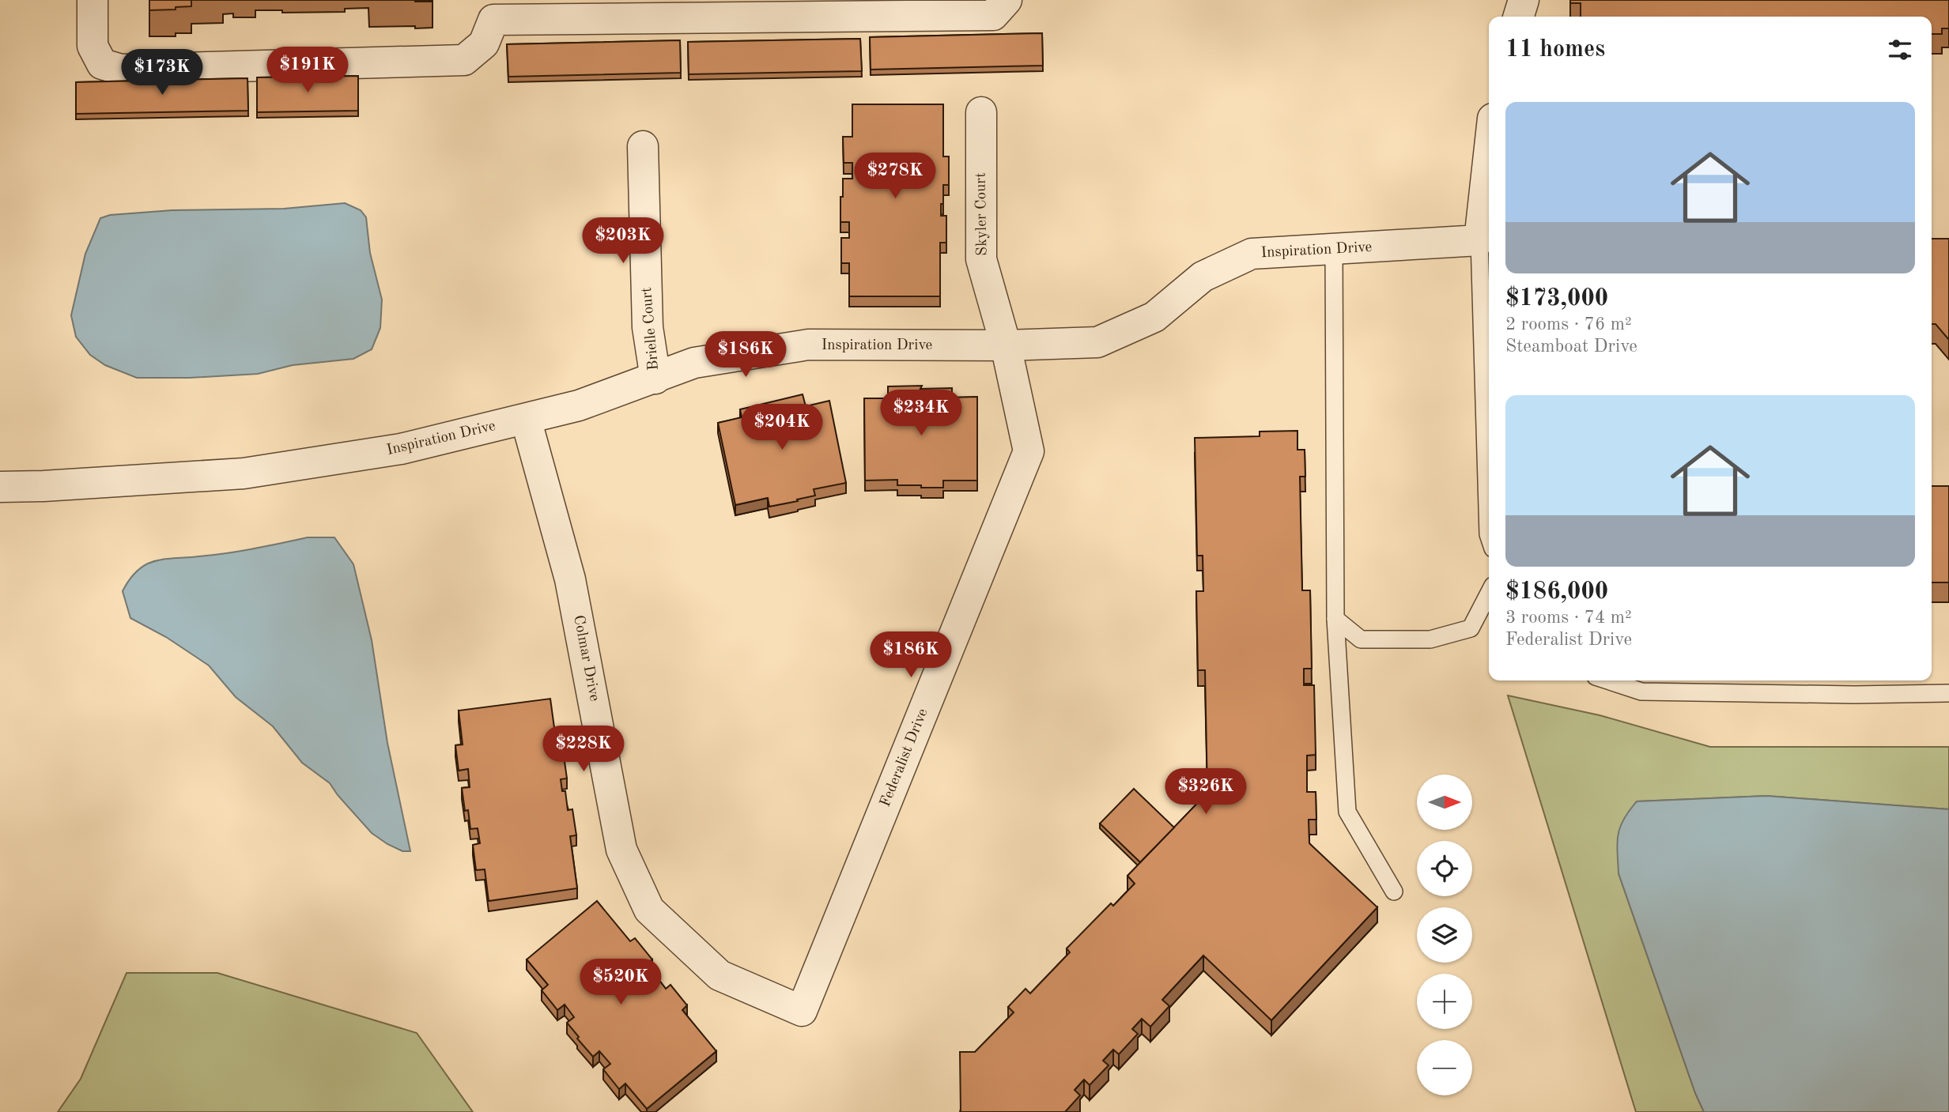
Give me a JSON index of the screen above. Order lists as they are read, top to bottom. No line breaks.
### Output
{"streets":{"street":["Skyler Court","Inspiration Drive","Brielle Court","Colmar Drive","Federalist Drive"]},"crossings":[["Skyler Court","Inspiration Drive"],["Skyler Court","Federalist Drive"],["Inspiration Drive","Brielle Court"],["Inspiration Drive","Colmar Drive"],["Inspiration Drive","Federalist Drive"],["Colmar Drive","Federalist Drive"]],"north":"right","page":{"heading":"11 homes","price":["$191K","$173K","$278K","$203K","$186K","$234K","$204K","$186K","$228K","$326K","$520K"],"list":[{"name":"$173,000","note":"2 rooms · 76 m² · Steamboat Drive"},{"name":"$186,000","note":"3 rooms · 74 m² · Federalist Drive"}],"map_buttons":["+","−"]}}
